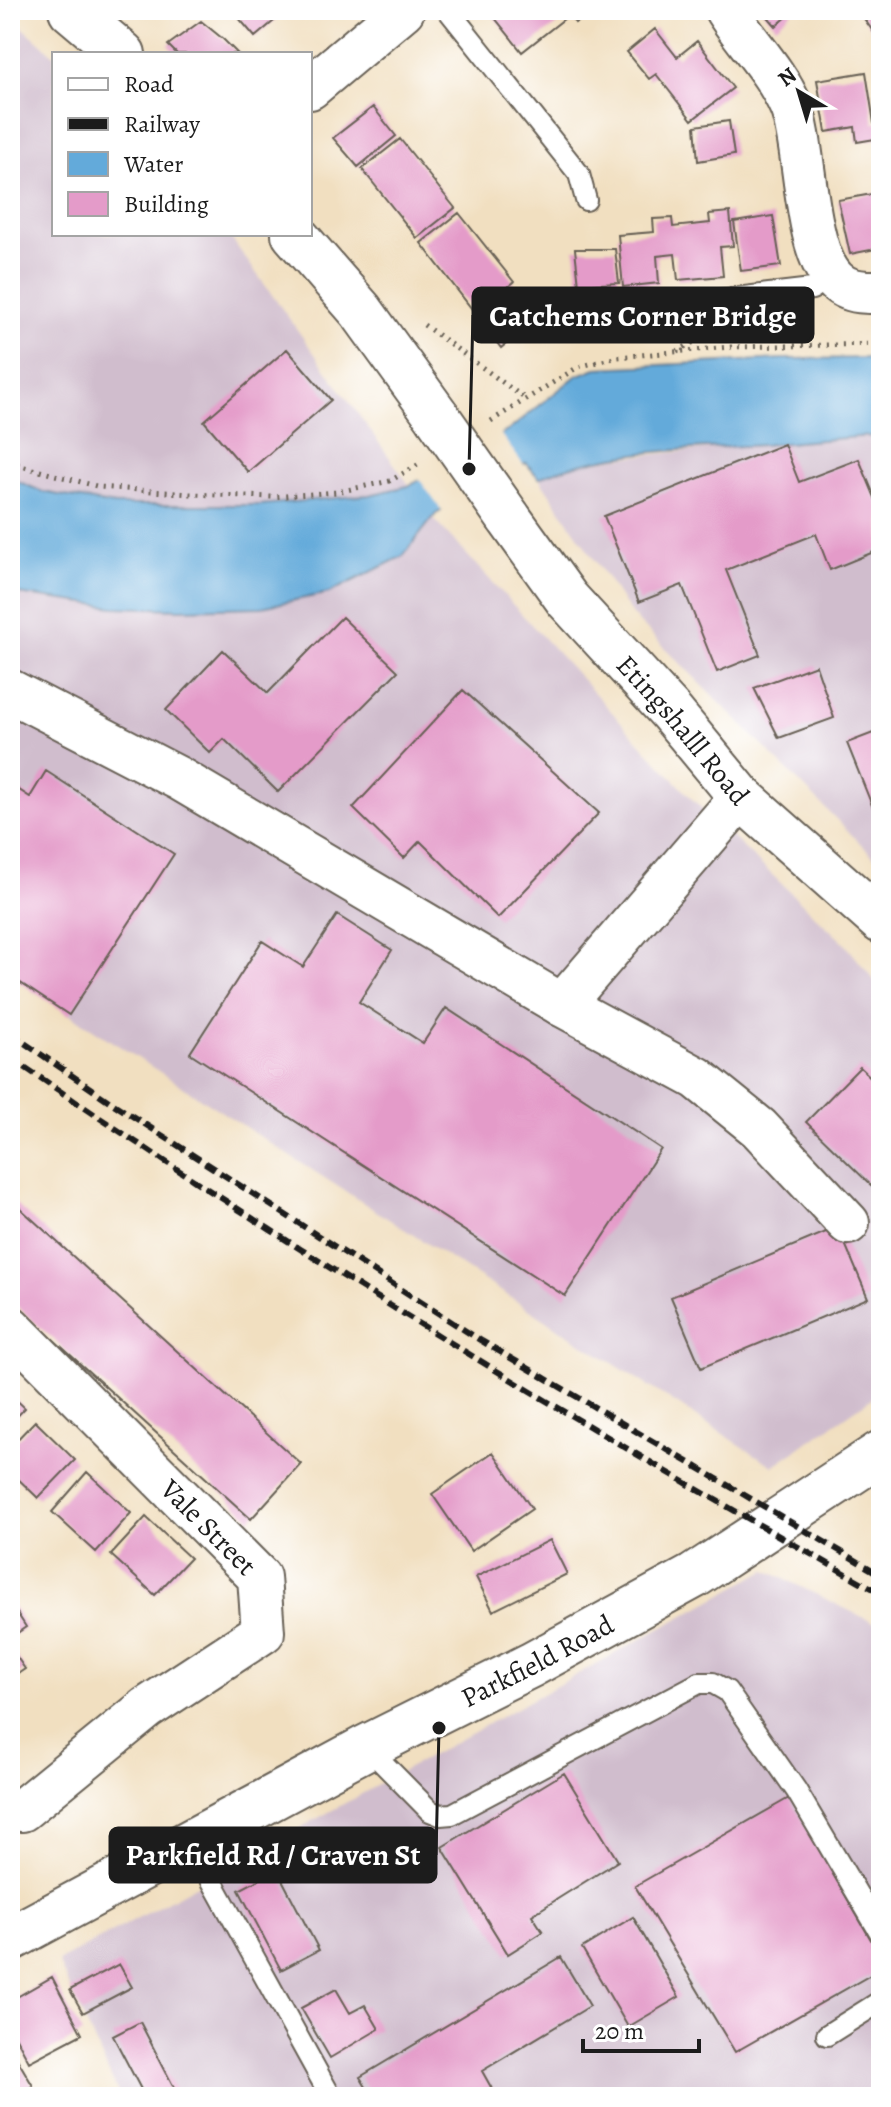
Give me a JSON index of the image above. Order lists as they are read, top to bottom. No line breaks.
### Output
{"streets":{"main road":["Etingshalll Road","Parkfield Road"],"street":["Vale Street"]},"places":["Catchems Corner Bridge","Parkfield Rd / Craven St"],"legend":["Road","Railway","Water","Building"],"scale_bar":"20 m","north":"top left"}
